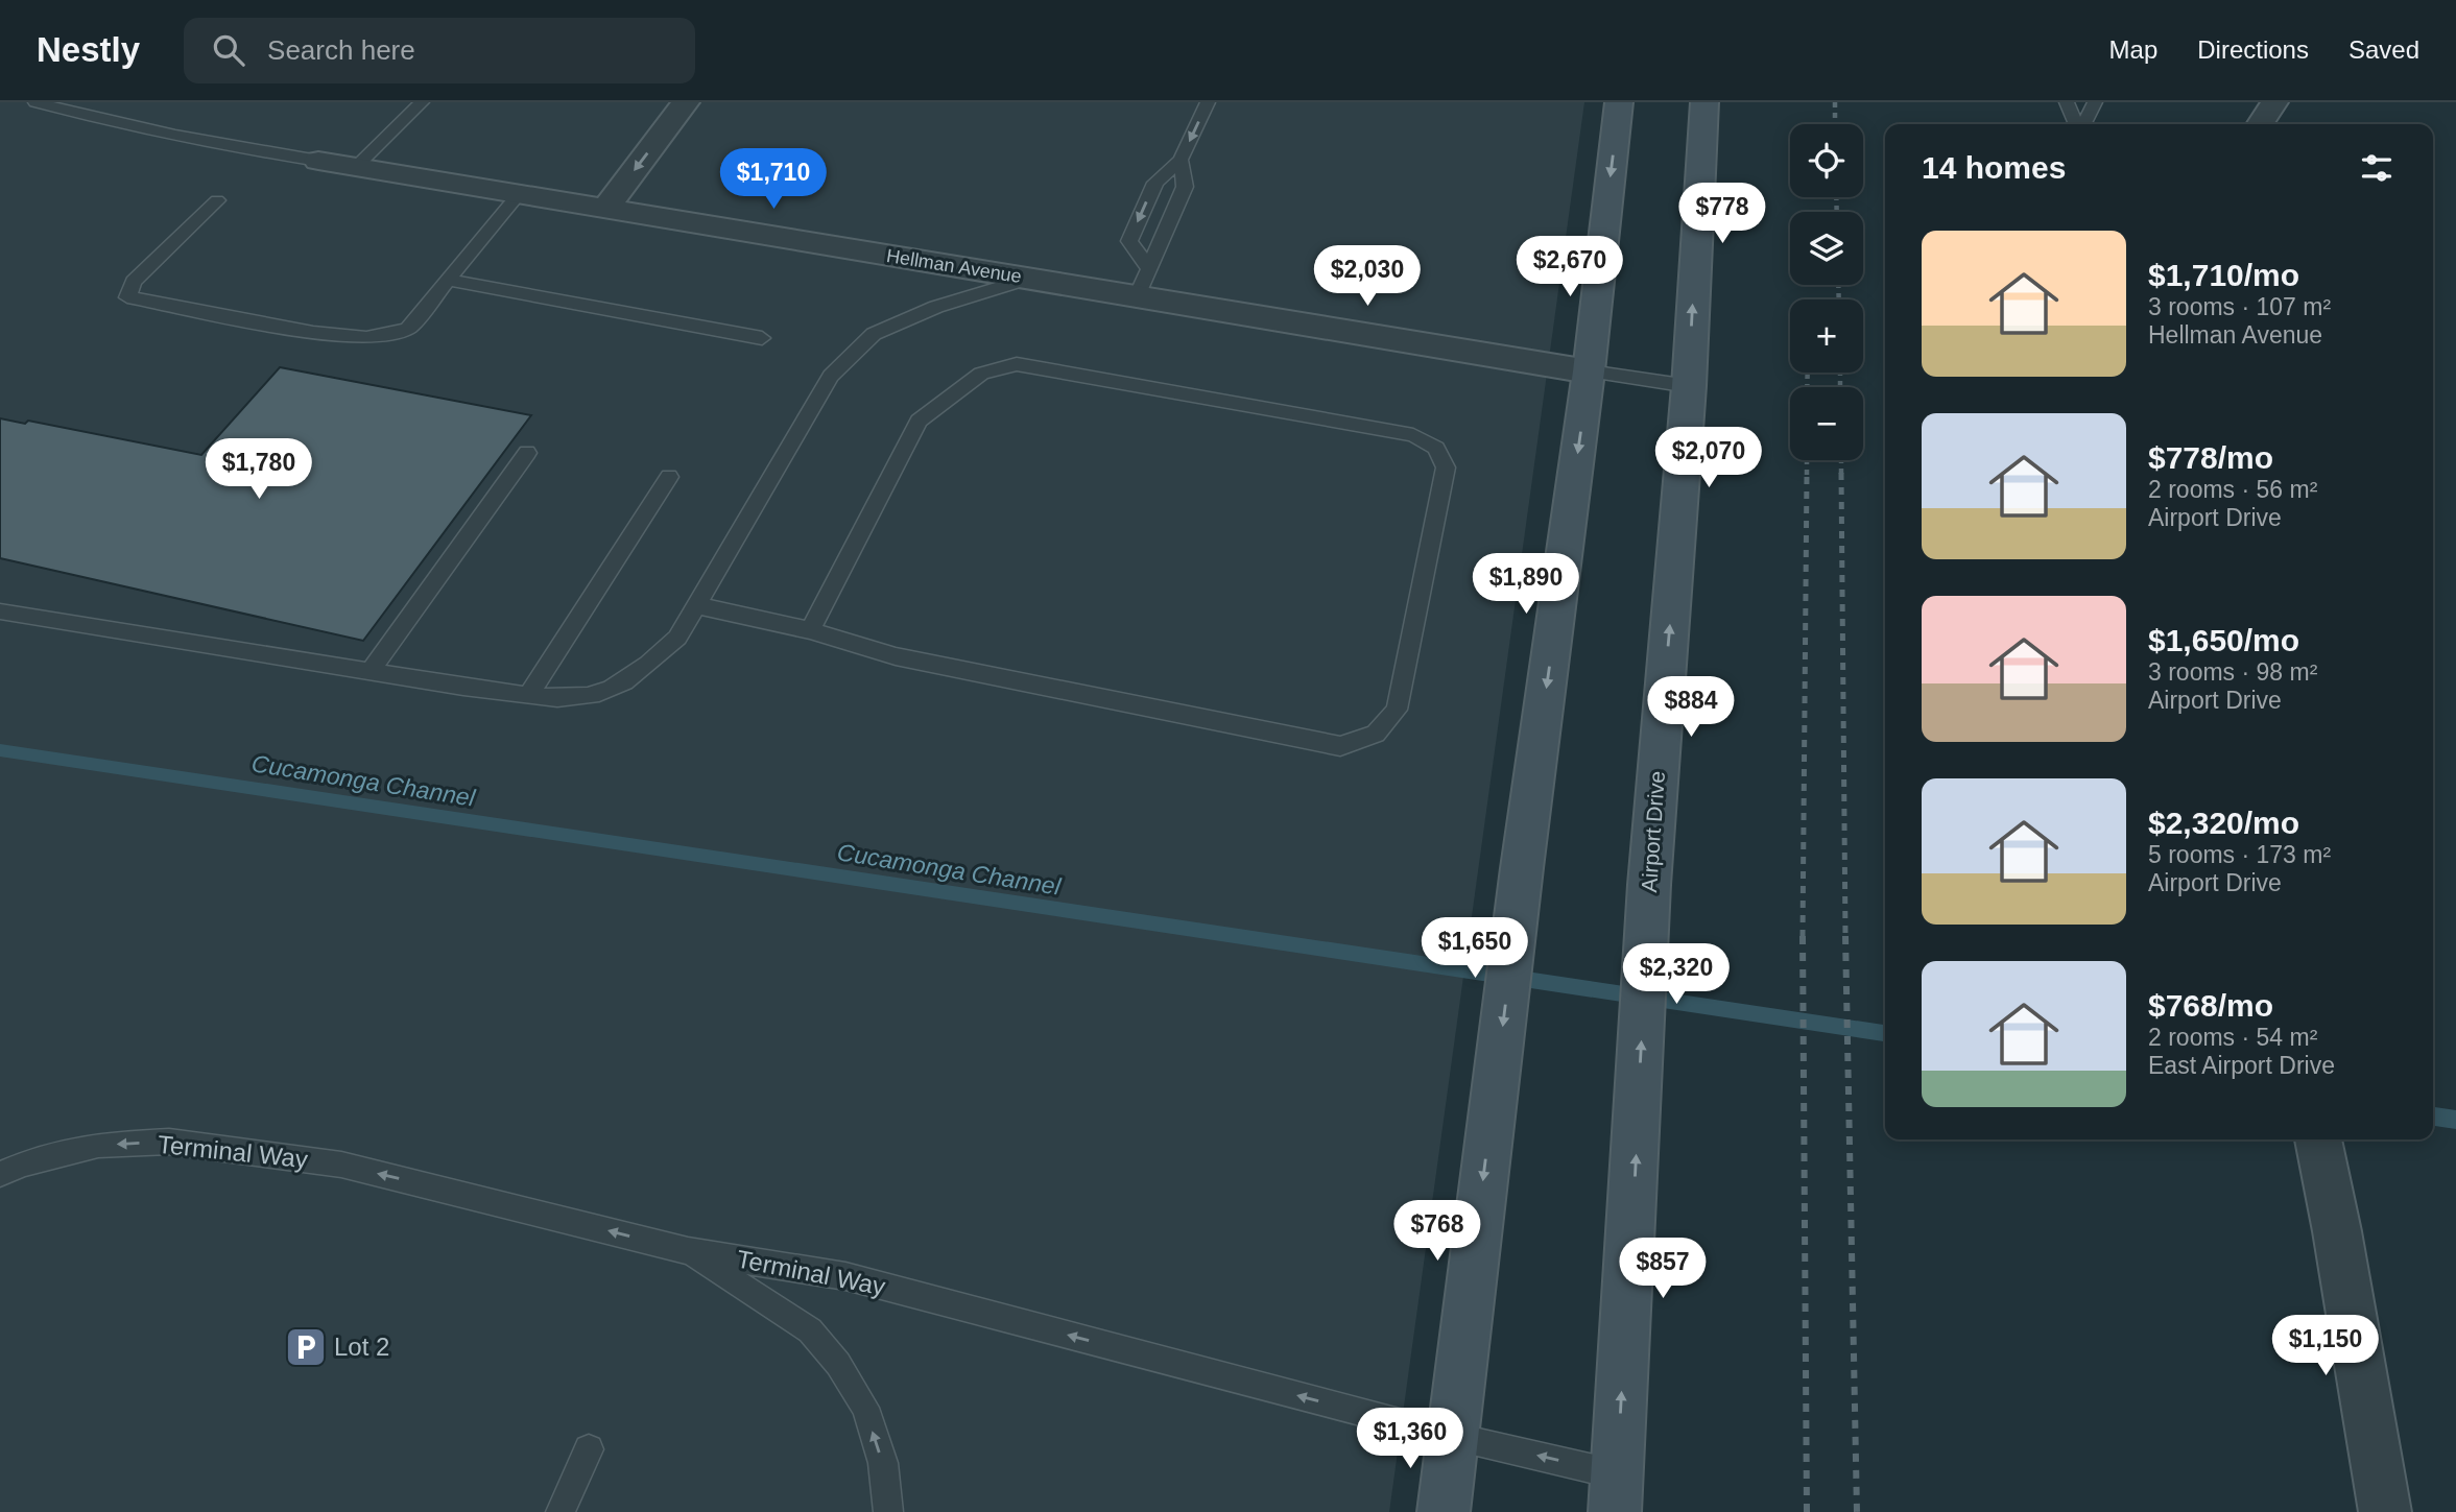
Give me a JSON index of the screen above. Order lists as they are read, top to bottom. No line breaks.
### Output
{"streets":{"main road":["Airport Drive"],"street":["Hellman Avenue"],"lane":["Terminal Way"]},"crossings":[["Airport Drive","Terminal Way"]],"one_way":["Terminal Way"],"water":["Cucamonga Channel"],"places":{"parking":["Lot 2"]},"page":{"header":"Nestly","search":"Search here","nav":["Map","Directions","Saved"],"map_buttons":["+","−"],"heading":"14 homes","price":["$1,710","$778","$2,670","$2,030","$2,070","$1,780","$1,890","$884","$1,650","$2,320","$768","$857","$1,150","$1,360"],"list":[{"name":"$1,710/mo","note":"3 rooms · 107 m² · Hellman Avenue"},{"name":"$778/mo","note":"2 rooms · 56 m² · Airport Drive"},{"name":"$1,650/mo","note":"3 rooms · 98 m² · Airport Drive"},{"name":"$2,320/mo","note":"5 rooms · 173 m² · Airport Drive"},{"name":"$768/mo","note":"2 rooms · 54 m² · East Airport Drive"}]}}
